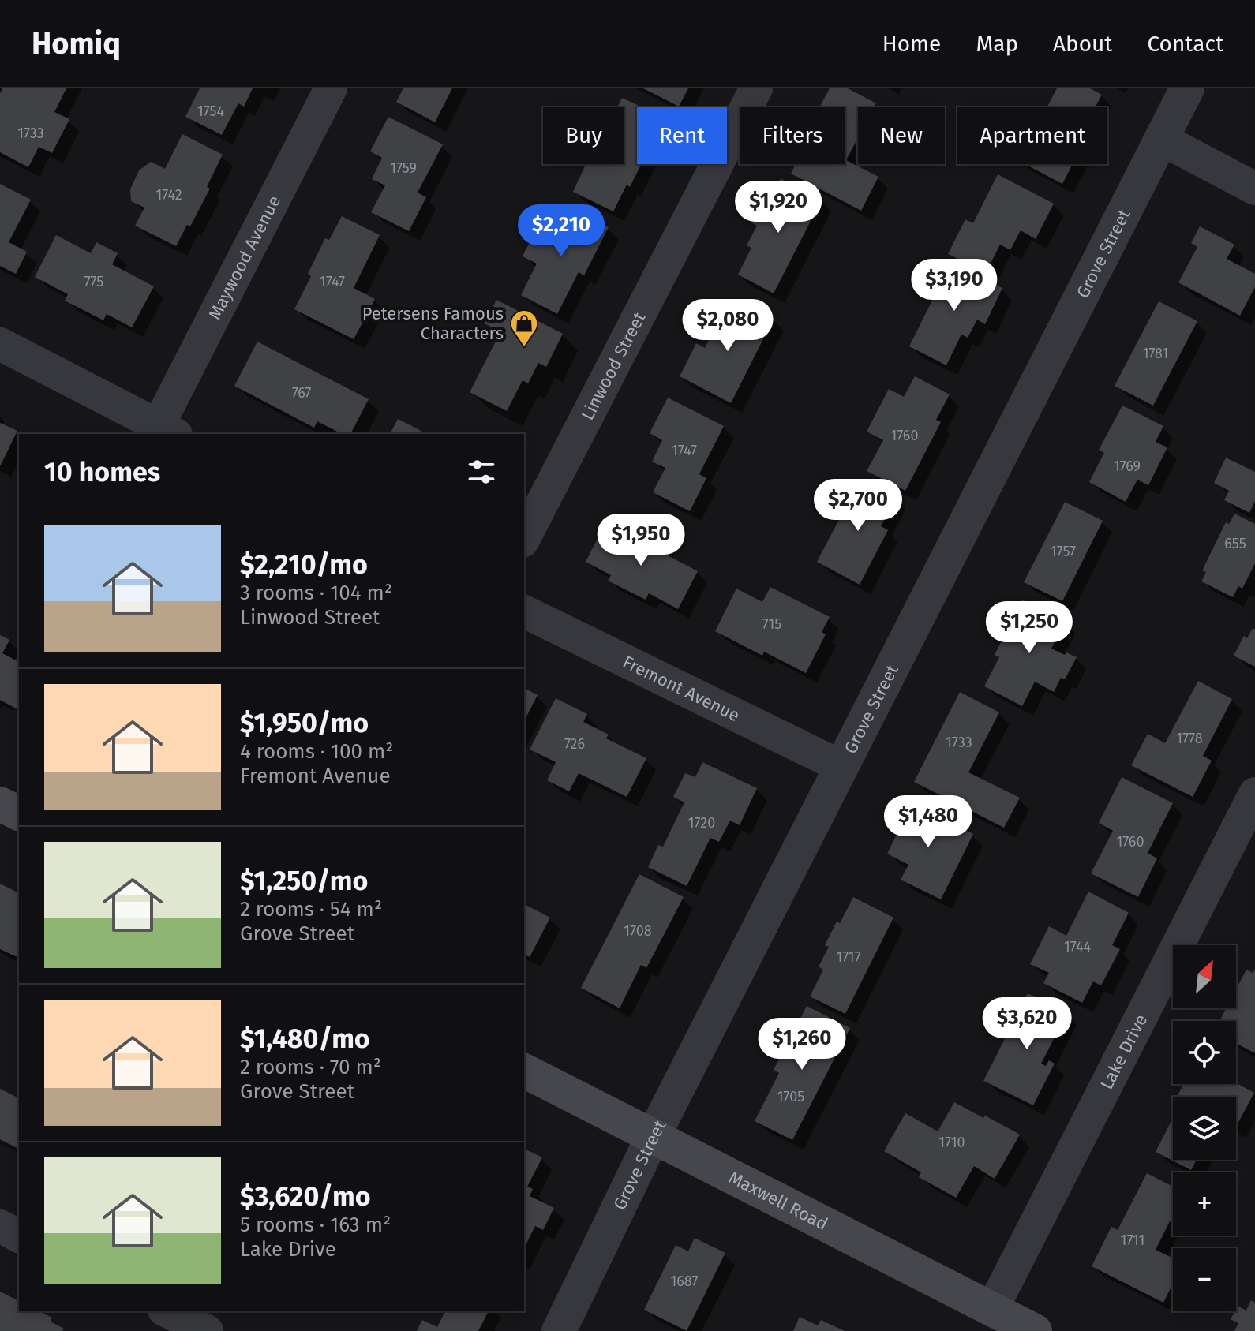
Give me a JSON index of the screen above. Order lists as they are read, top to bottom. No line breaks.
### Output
{"streets":{"main road":["Maxwell Road"],"street":["Grove Street","Maywood Avenue","Linwood Street","Fremont Avenue","Lake Drive"]},"crossings":[["Grove Street","Fremont Avenue"],["Grove Street","Maxwell Road"],["Lake Drive","Maxwell Road"]],"places":{"shop":["Petersens Famous Characters"]},"house_numbers":["1754","1733","1759","1742","775","1747","1781","767","1760","1747","1769","655","1757","715","1778","1733","726","1720","1760","1708","1744","1717","1705","1710","1711","1687"],"north":"top right","page":{"header":"Homiq","nav":["Home","Map","About","Contact"],"chip":["Buy","Rent","Filters","New","Apartment"],"price":["$1,920","$2,210","$3,190","$2,080","$2,700","$1,950","$1,250","$1,480","$3,620","$1,260"],"heading":"10 homes","list":[{"name":"$2,210/mo","note":"3 rooms · 104 m² · Linwood Street"},{"name":"$1,950/mo","note":"4 rooms · 100 m² · Fremont Avenue"},{"name":"$1,250/mo","note":"2 rooms · 54 m² · Grove Street"},{"name":"$1,480/mo","note":"2 rooms · 70 m² · Grove Street"},{"name":"$3,620/mo","note":"5 rooms · 163 m² · Lake Drive"}],"map_buttons":["+","−"]}}
